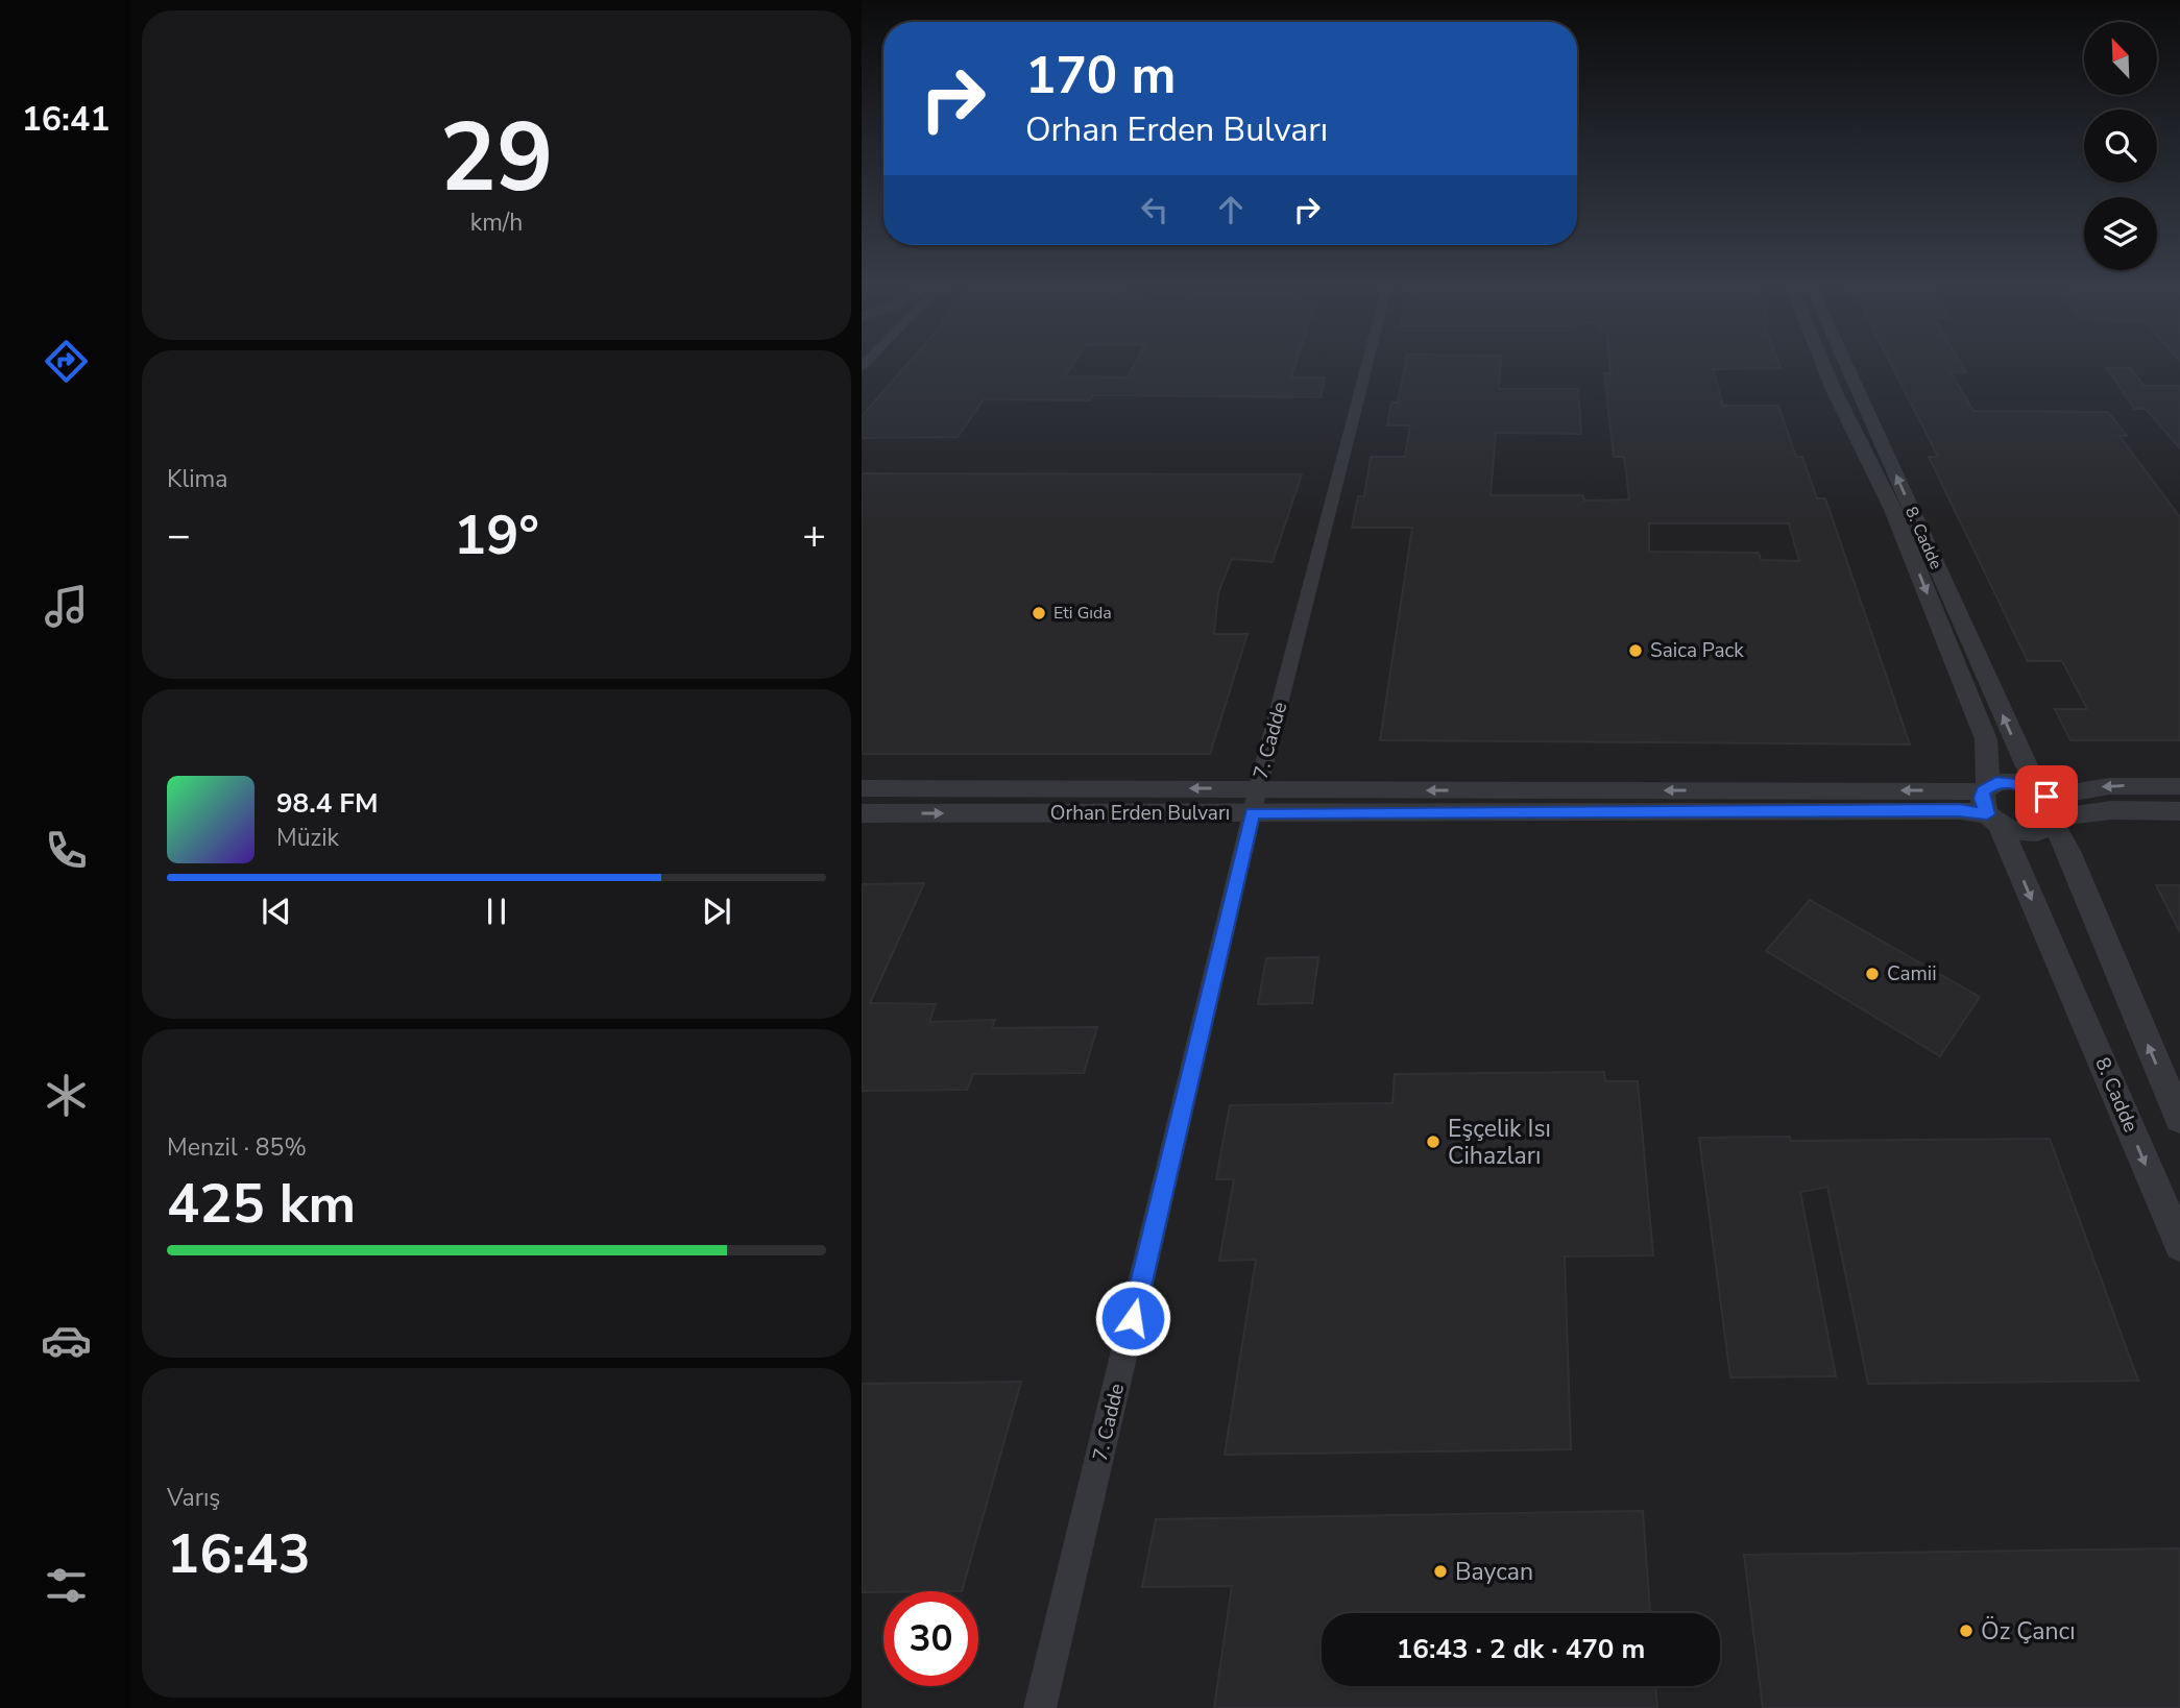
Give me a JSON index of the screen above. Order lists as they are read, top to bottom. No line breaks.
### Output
{"streets":{"street":["8. Cadde","7. Cadde","Orhan Erden Bulvarı"]},"crossings":[["8. Cadde","Orhan Erden Bulvarı"],["7. Cadde","Orhan Erden Bulvarı"]],"places":["Eti Gıda","Saica Pack","Camii","Eşçelik Isı Cihazları","Baycan","Öz Çancı"],"north":"top left","page":{"tabs":"16:41","tile":[["29","km/h"],"Klima",["Menzil · 85%","425 km"],["Varış","16:43"]],"turn":["170 m","Orhan Erden Bulvarı"],"heat":["−","19°","+"],"song":["98.4 FM","Müzik"],"limit":"30","trip":"16:43 · 2 dk · 470 m"}}
